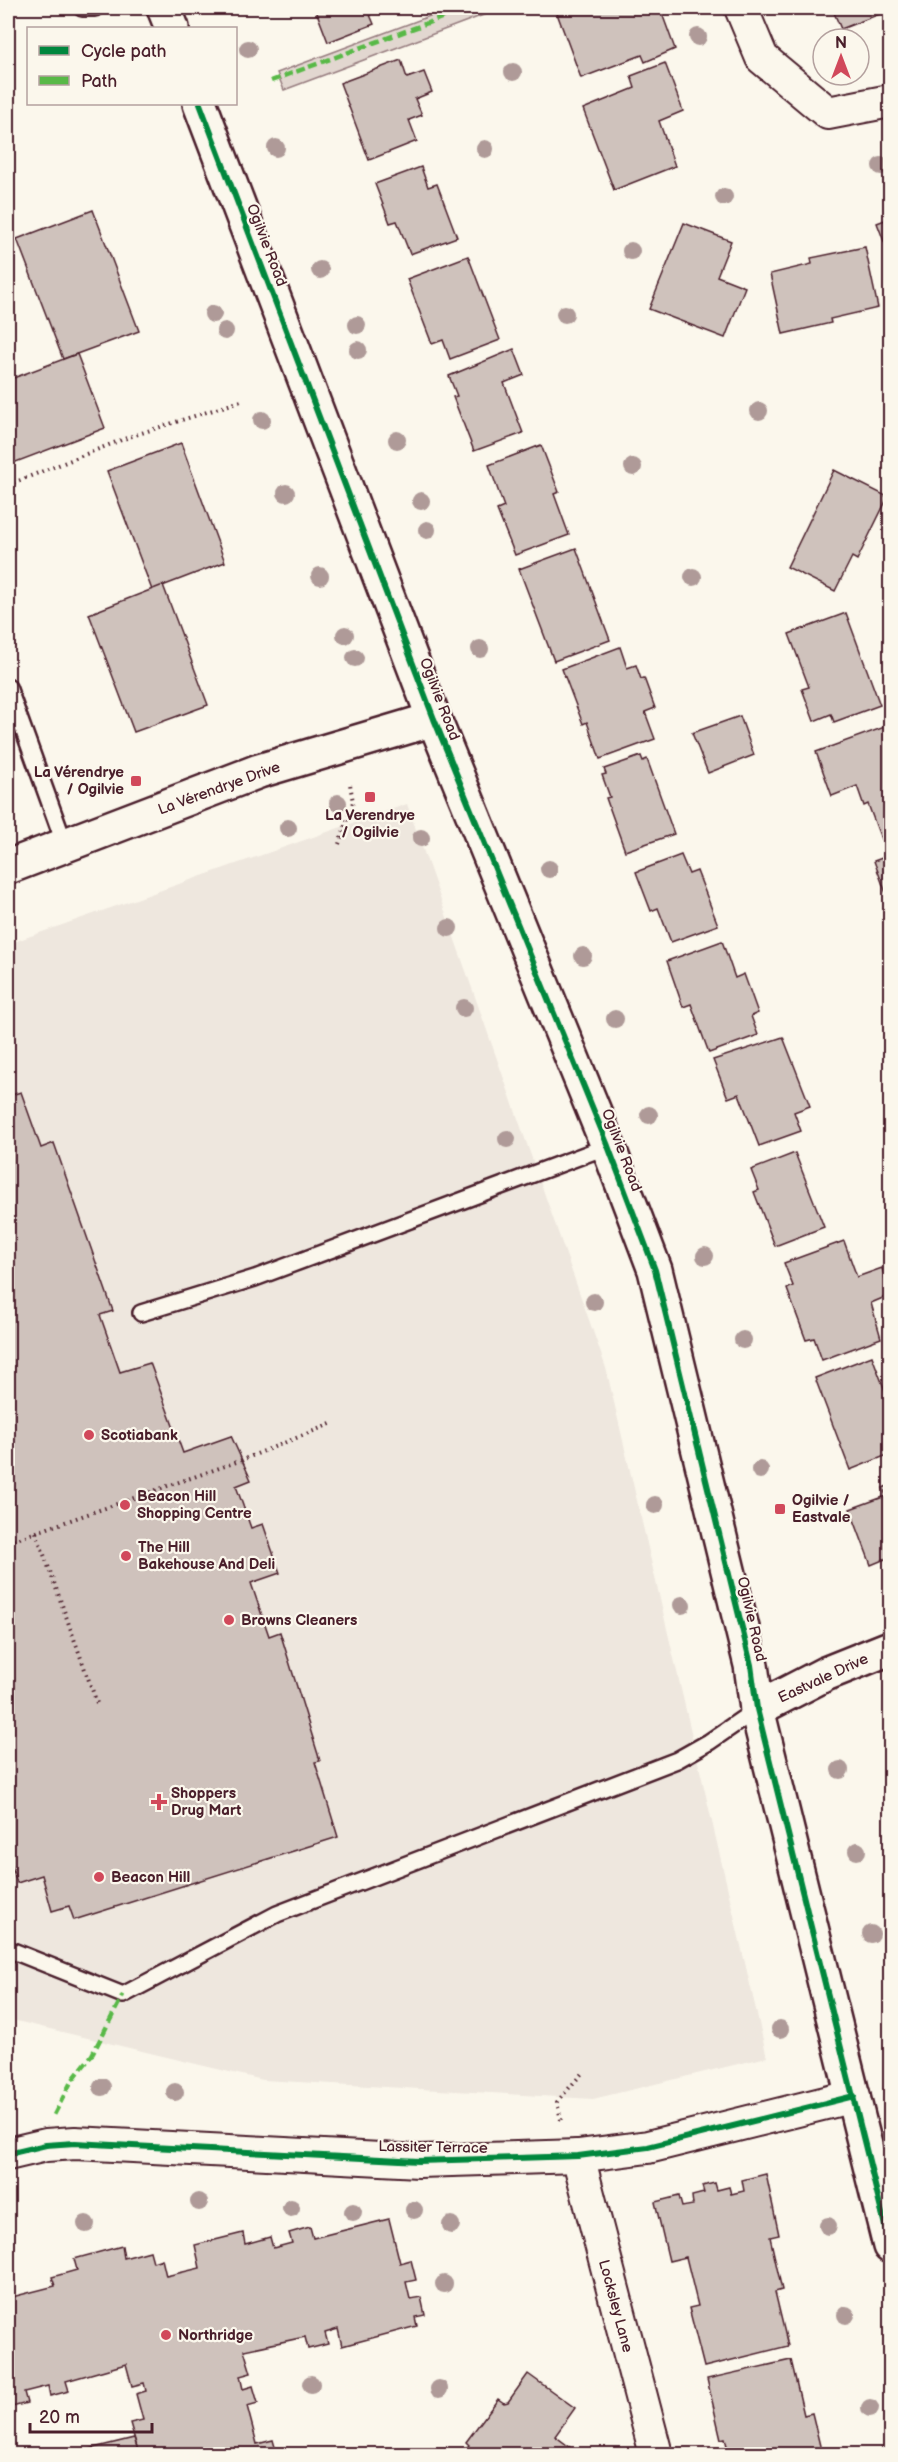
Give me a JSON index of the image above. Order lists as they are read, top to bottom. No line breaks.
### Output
{"streets":{"street":["Ogilvie Road","La Vérendrye Drive","Eastvale Drive","Lassiter Terrace","Locksley Lane"]},"crossings":[["Ogilvie Road","La Vérendrye Drive"],["Ogilvie Road","Eastvale Drive"],["Ogilvie Road","Lassiter Terrace"],["Lassiter Terrace","Locksley Lane"]],"places":{"transit":["La Vérendrye / Ogilvie","La Verendrye / Ogilvie","Ogilvie / Eastvale"],"other":["Scotiabank","Beacon Hill Shopping Centre","The Hill Bakehouse And Deli","Browns Cleaners","Beacon Hill","Northridge"],"health":["Shoppers Drug Mart"]},"legend":["Cycle path","Path"],"scale_bar":"20 m","north":"top"}
